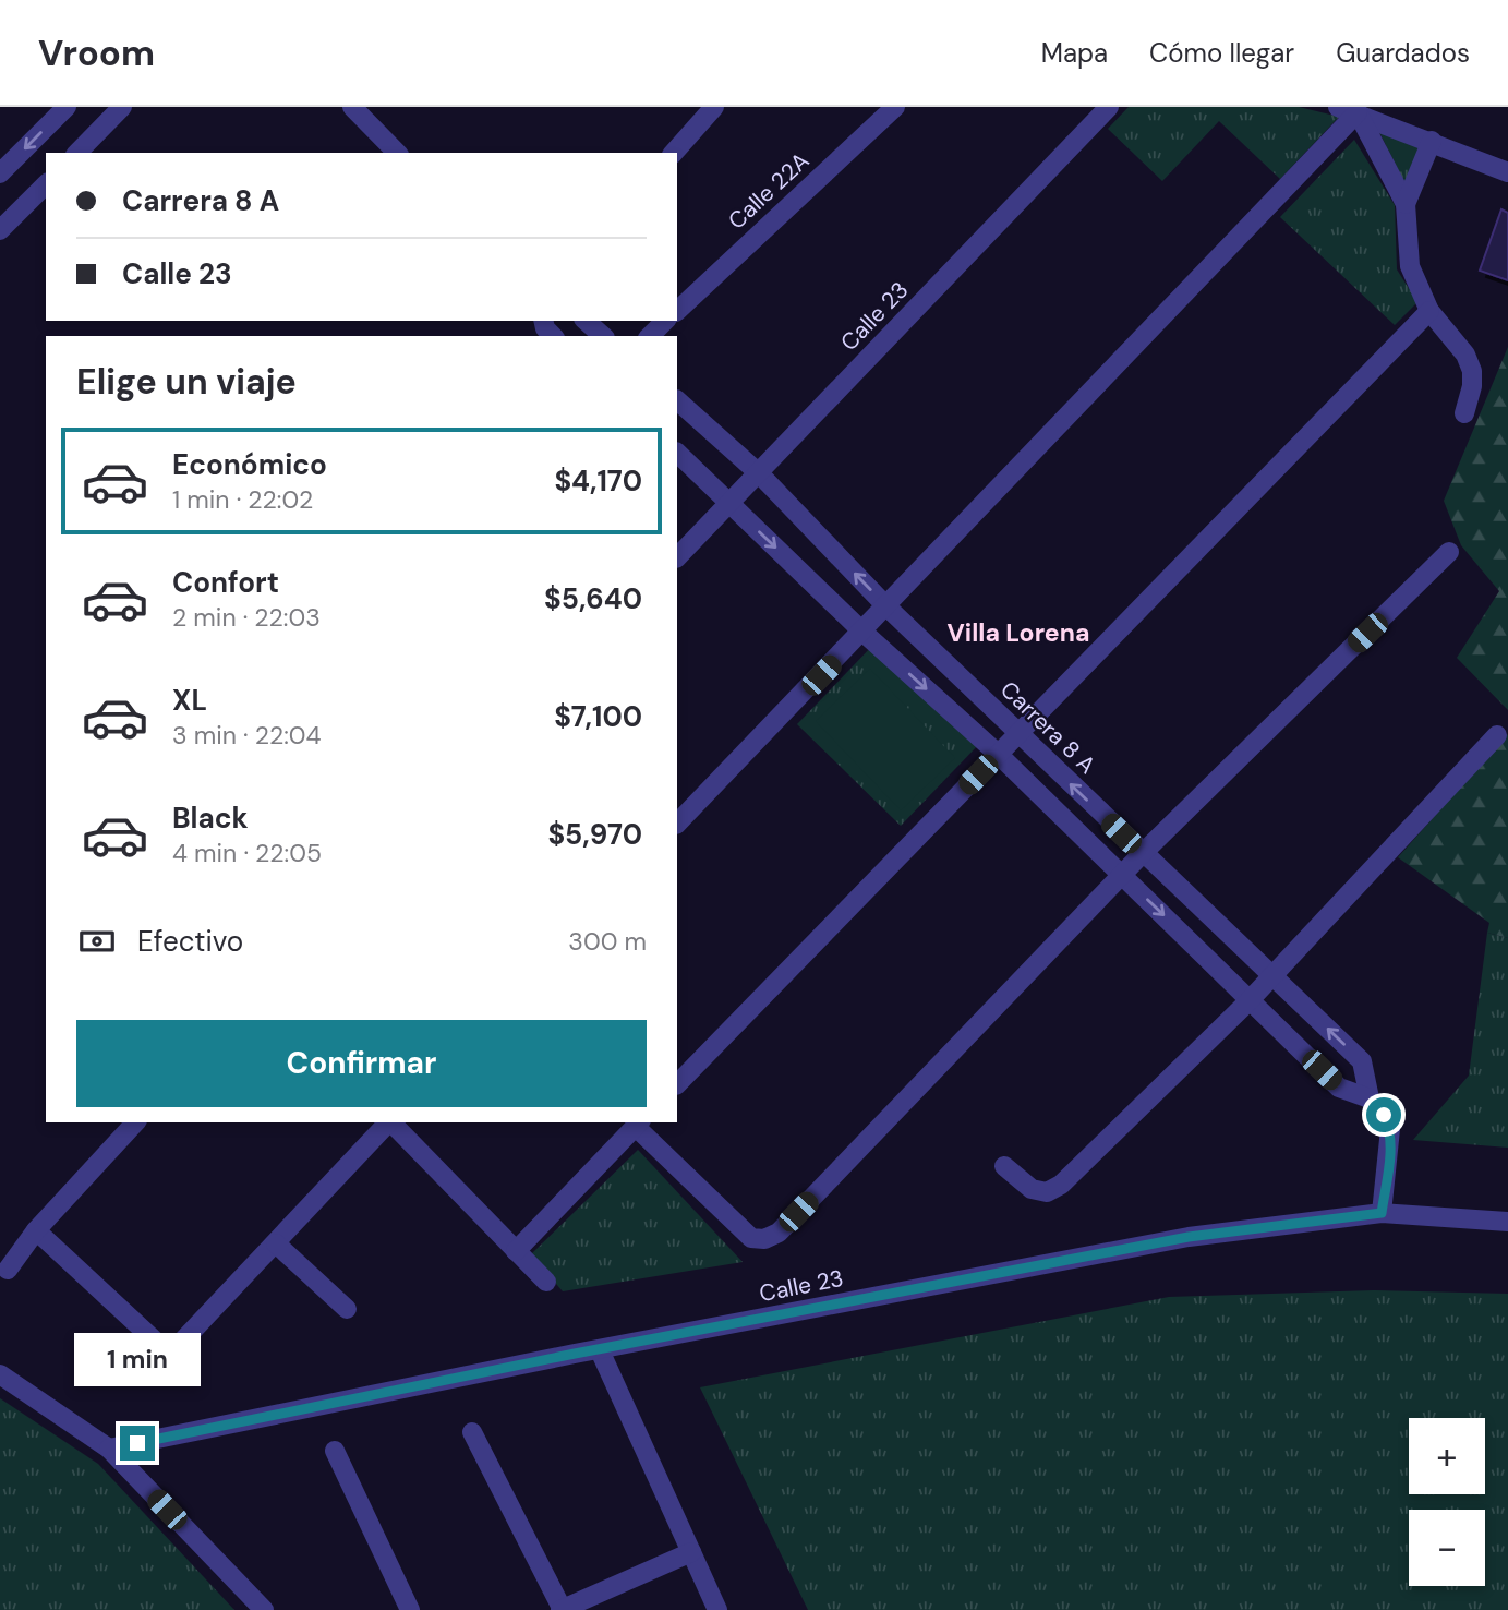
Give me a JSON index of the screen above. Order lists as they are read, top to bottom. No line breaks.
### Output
{"streets":{"street":["Calle 22A","Calle 23","Carrera 8 A"]},"crossings":[["Calle 23","Carrera 8 A"]],"districts":["Villa Lorena"],"page":{"header":"Vroom","nav":["Mapa","Cómo llegar","Guardados"],"banner":["Carrera 8 A","Calle 23"],"heading":"Elige un viaje","list":[{"name":"Económico","note":"1 min · 22:02","value":"$4,170"},{"name":"Confort","note":"2 min · 22:03","value":"$5,640"},{"name":"XL","note":"3 min · 22:04","value":"$7,100"},{"name":"Black","note":"4 min · 22:05","value":"$5,970"}],"pay":["Efectivo","300 m"],"buttons":"Confirmar","bubble":"1 min","map_buttons":["+","−"]}}
